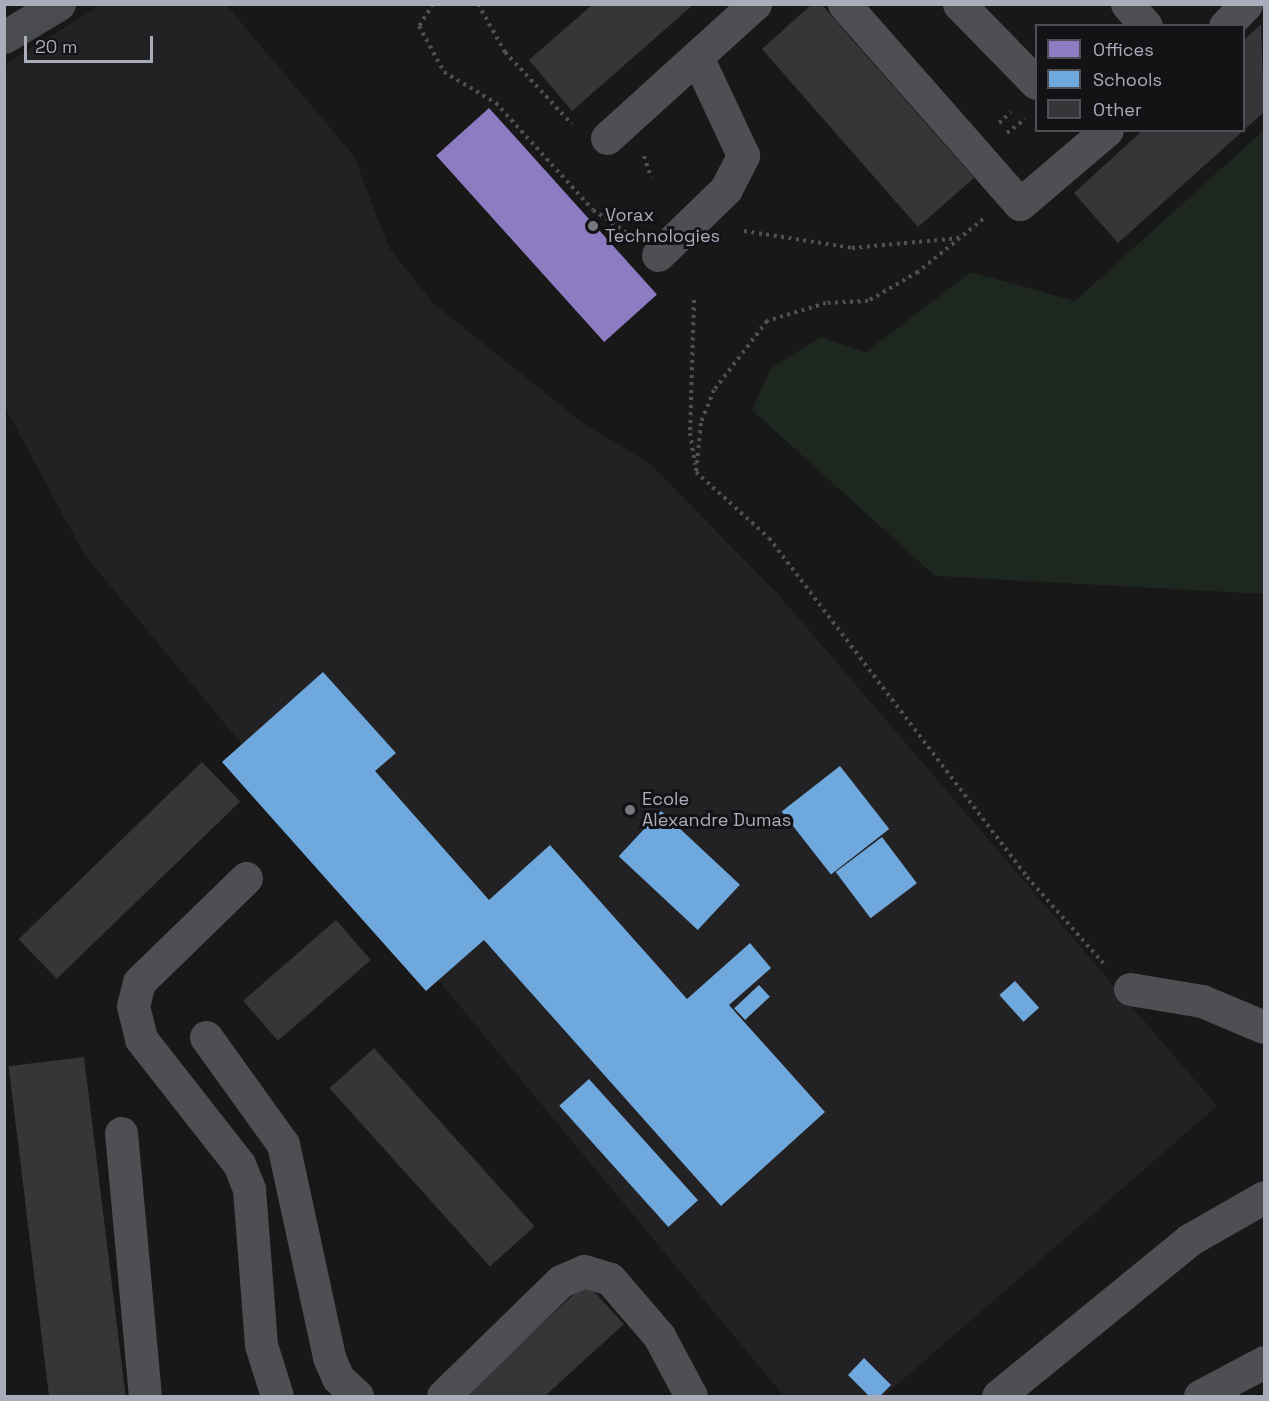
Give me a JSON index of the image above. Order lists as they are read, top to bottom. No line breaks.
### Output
{"places":["Vorax Technologies","Ecole Alexandre Dumas"],"legend":["Offices","Schools","Other"],"scale_bar":"20 m"}
